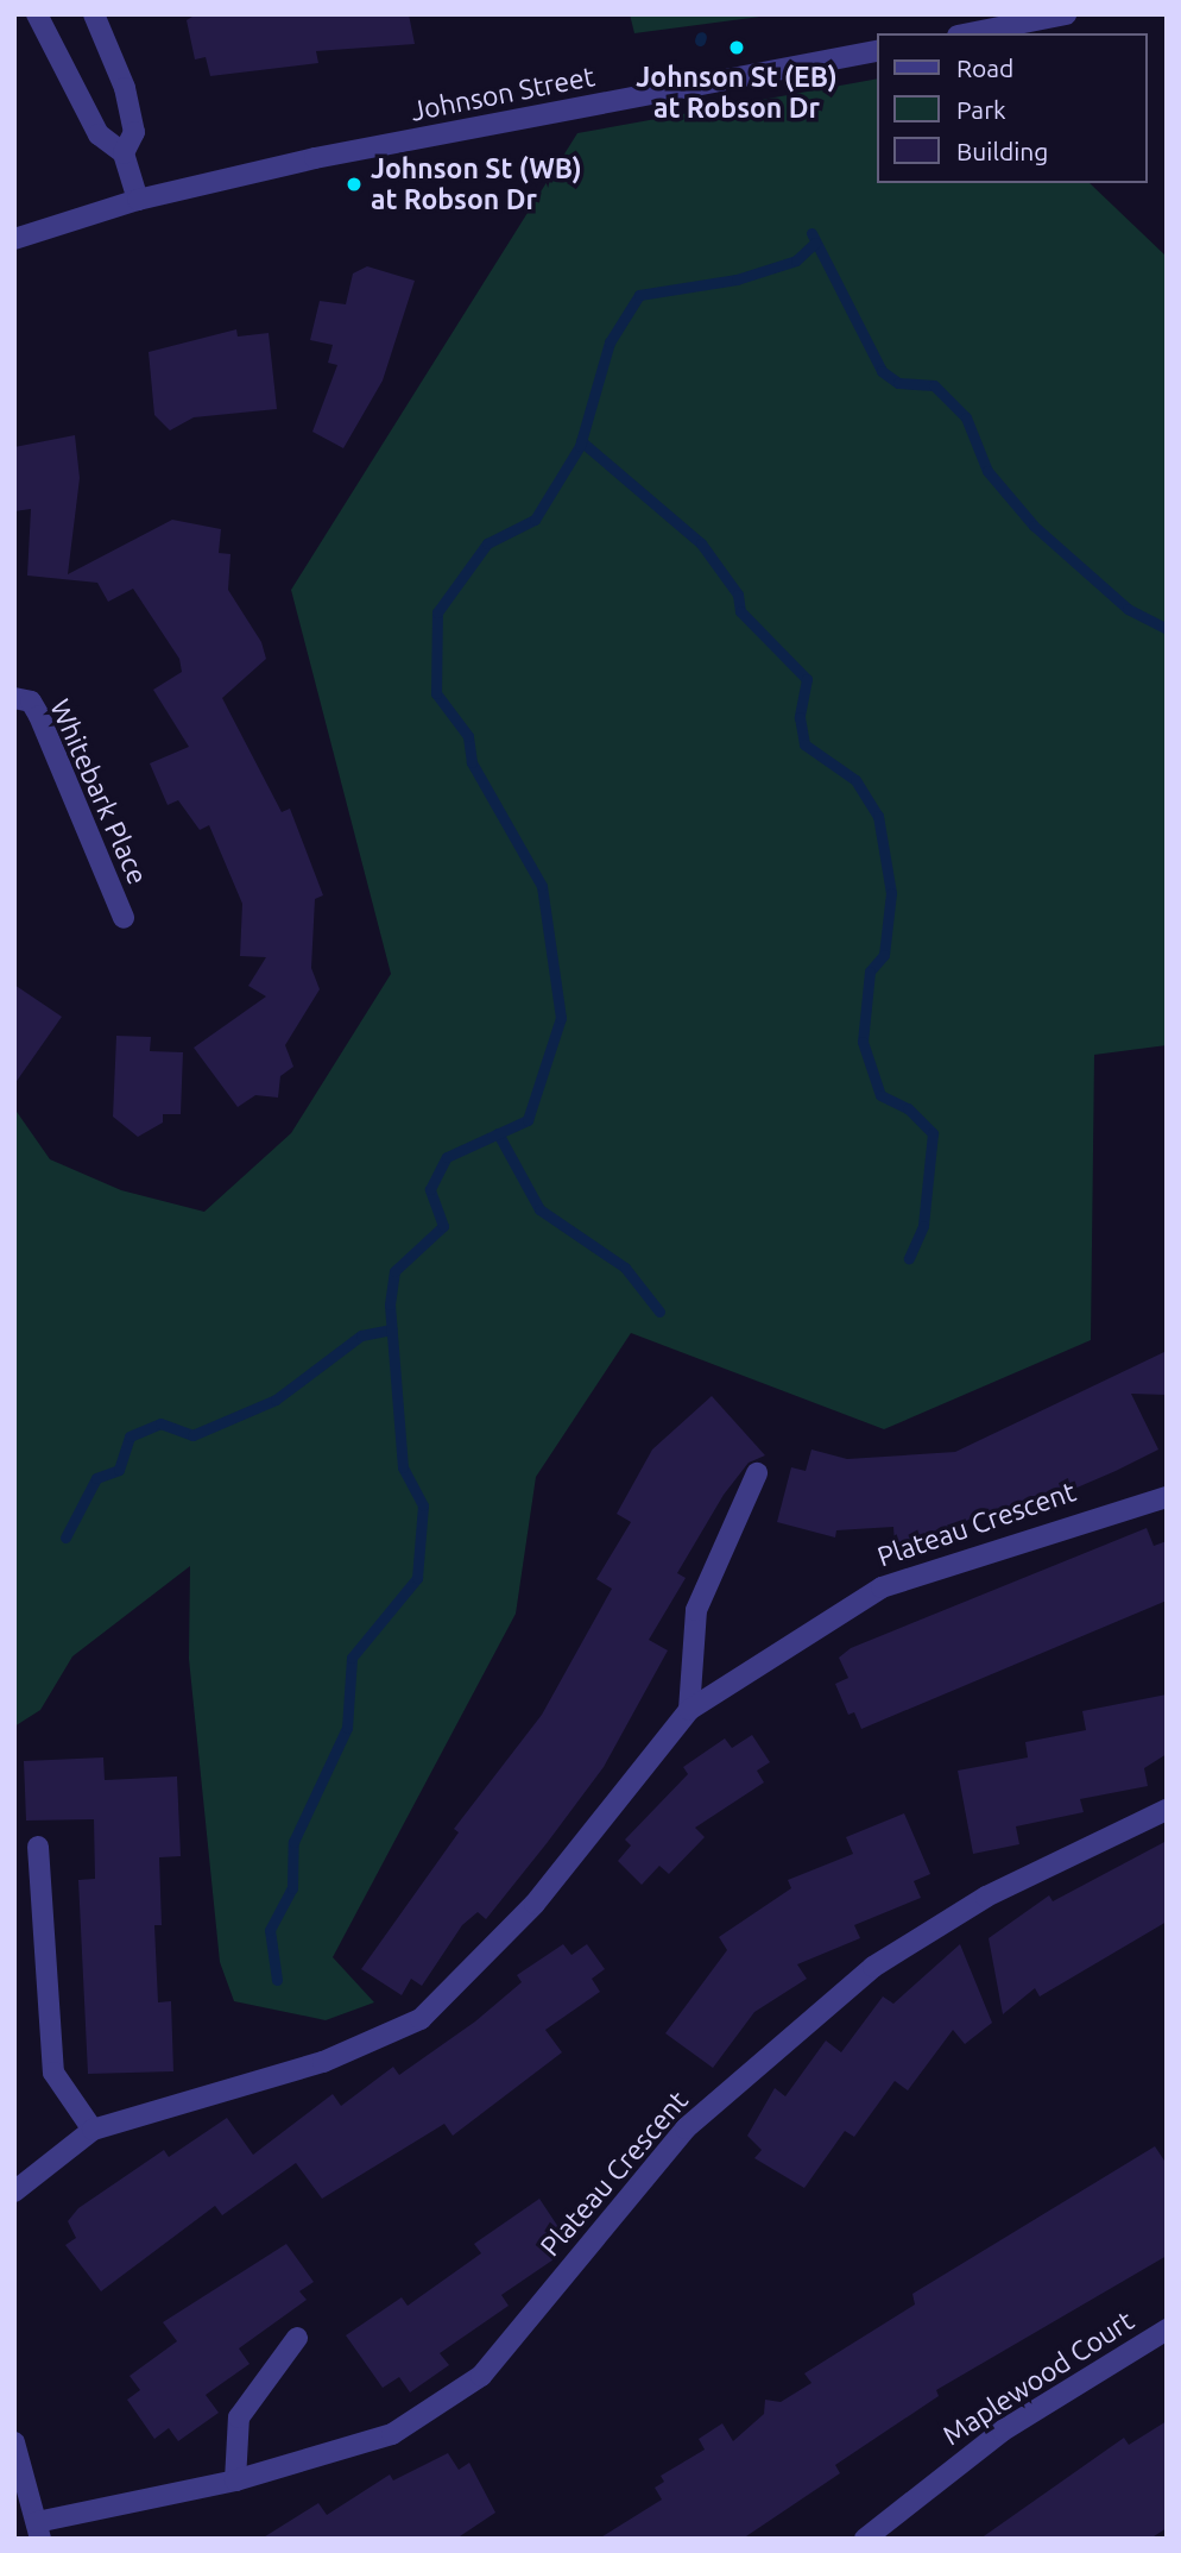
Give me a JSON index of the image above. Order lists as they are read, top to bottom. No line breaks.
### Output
{"streets":{"street":["Johnson Street","Whitebark Place","Plateau Crescent","Maplewood Court"]},"places":["Johnson St (EB) at Robson Dr","Johnson St (WB) at Robson Dr"],"legend":["Road","Park","Building"]}
